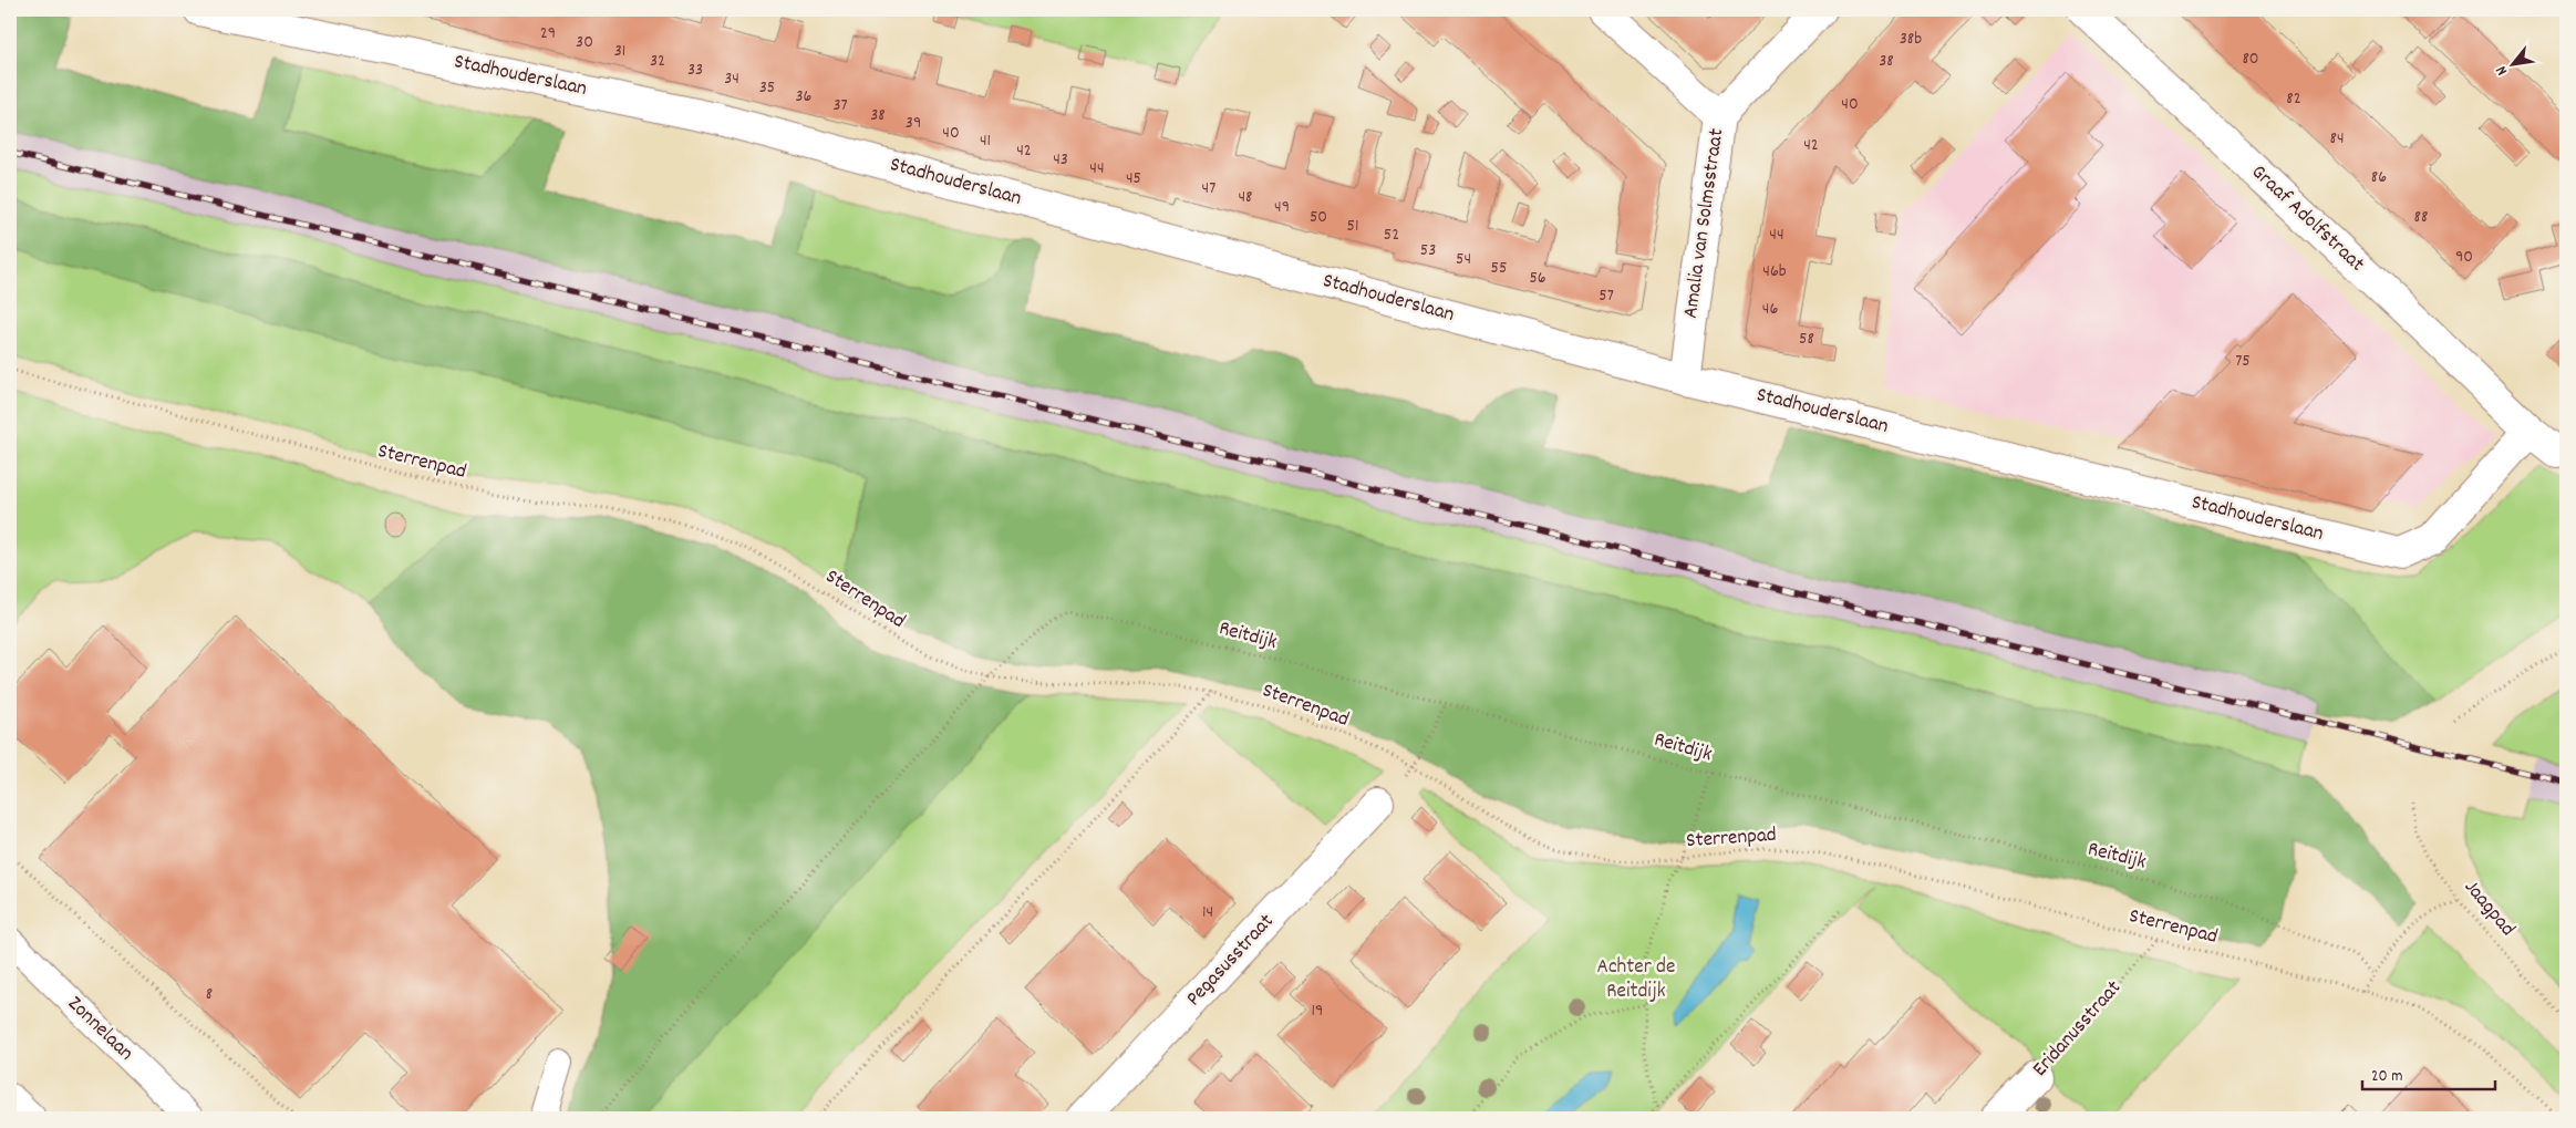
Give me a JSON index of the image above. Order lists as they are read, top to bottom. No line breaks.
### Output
{"streets":{"street":["Stadhouderslaan","Graaf Adolfstraat","Amalia van Solmsstraat","Pegasusstraat","Eridanusstraat"],"lane":["Zonnelaan"],"path":["Sterrenpad","Reitdijk","Jaagpad"]},"crossings":[["Stadhouderslaan","Graaf Adolfstraat"],["Stadhouderslaan","Amalia van Solmsstraat"],["Sterrenpad","Reitdijk"],["Sterrenpad","Eridanusstraat"]],"parks":["Achter de Reitdijk"],"house_numbers":["29","38b","30","31","80","32","38","33","34","35","36","82","40","37","38","39","40","84","41","42","42","43","44","86","45","47","48","49","50","88","51","52","44","53","90","54","55","46b","56","57","46","58","75","14","8","19"],"scale_bar":"20 m","north":"bottom left"}
